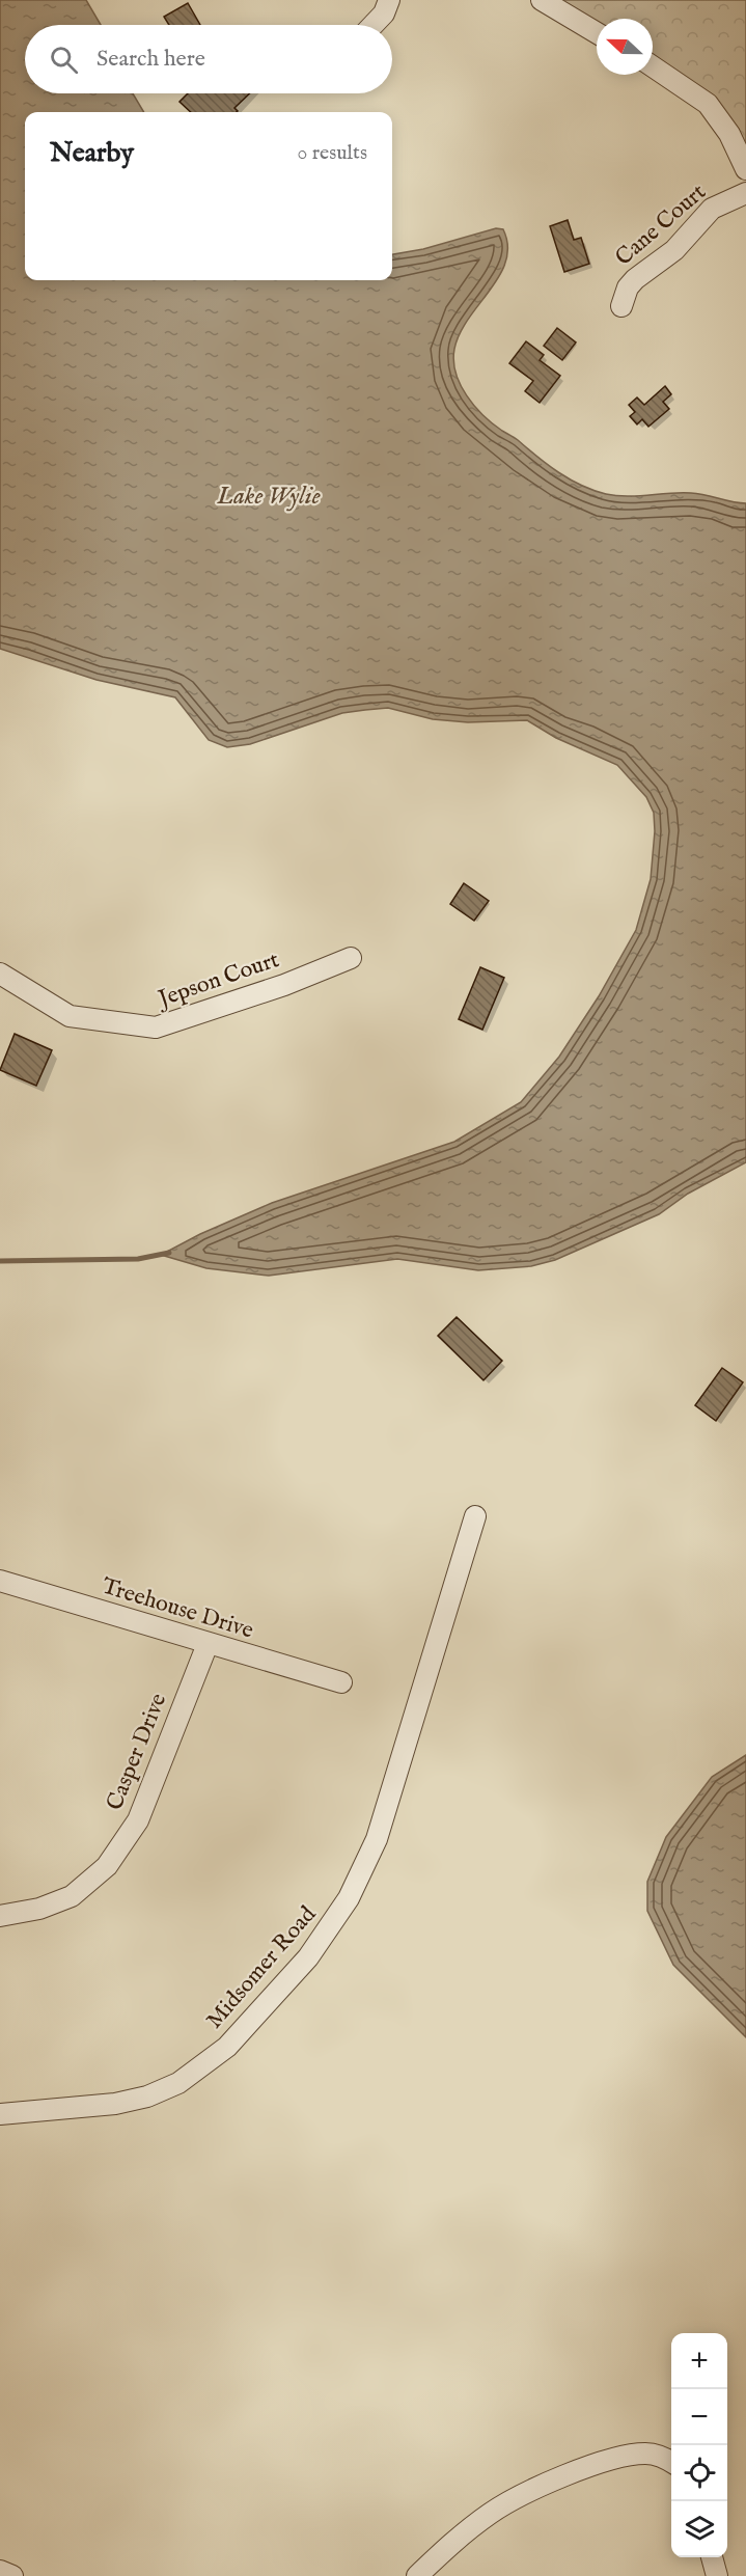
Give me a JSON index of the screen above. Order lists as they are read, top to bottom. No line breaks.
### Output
{"streets":{"street":["Cane Court","Jepson Court","Treehouse Drive","Casper Drive","Midsomer Road"]},"crossings":[["Treehouse Drive","Casper Drive"]],"water":["Lake Wylie"],"north":"left","page":{"search":"Search here","heading":["Nearby","0 results"],"map_buttons":["+","−"]}}
